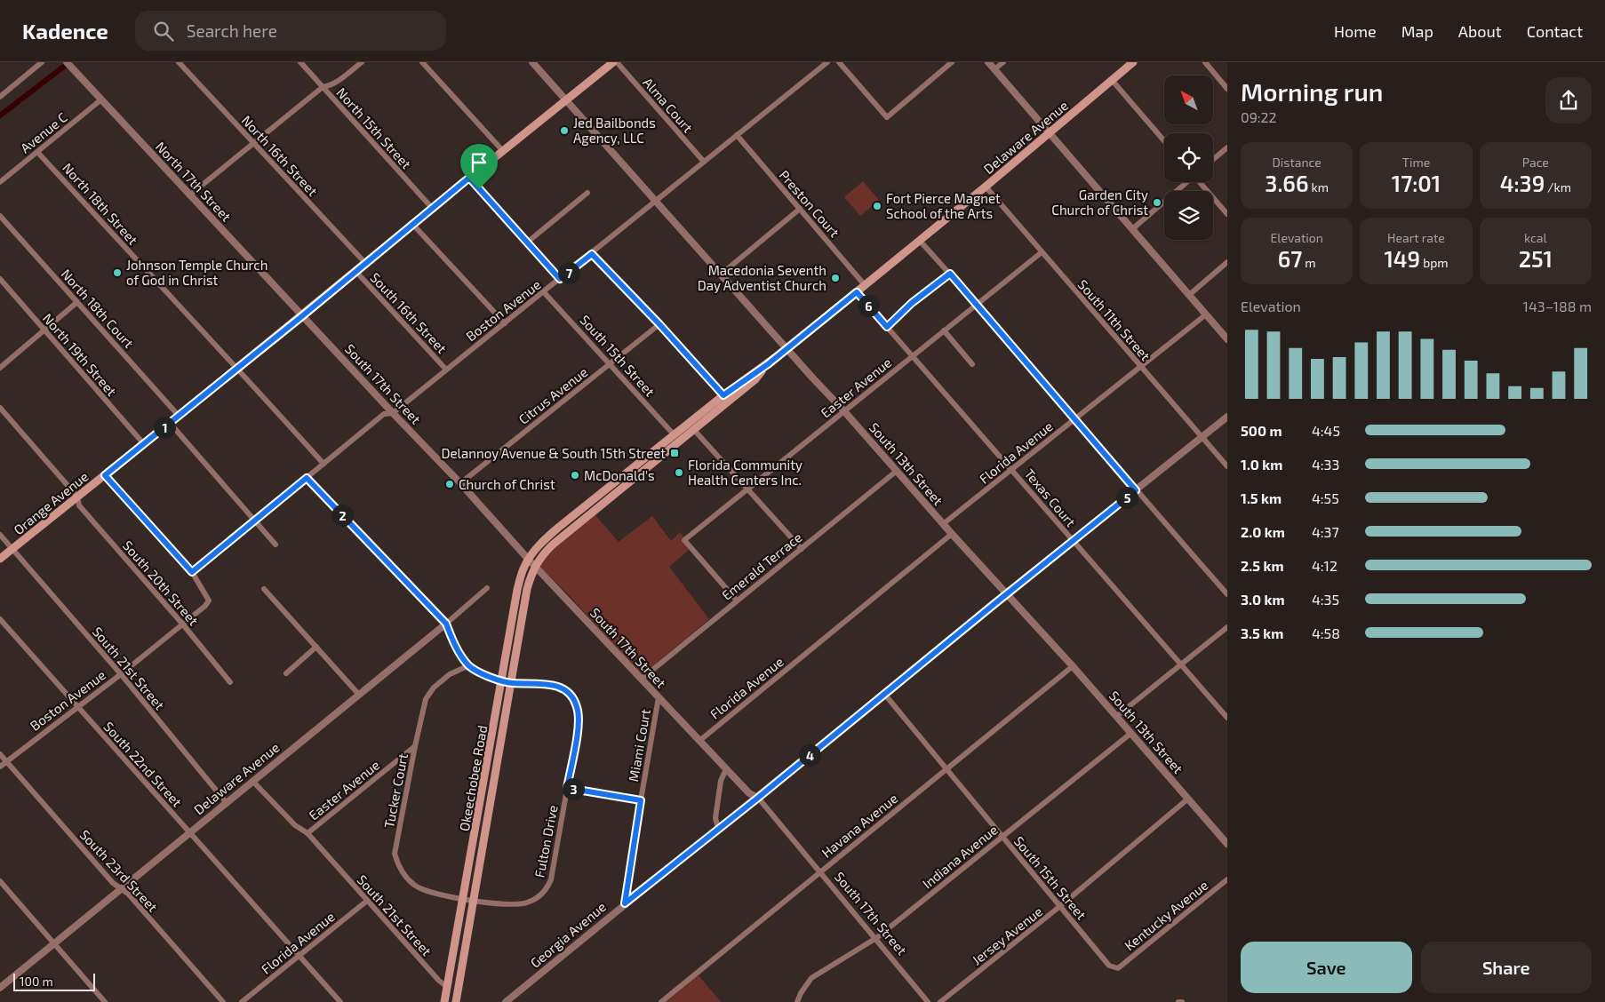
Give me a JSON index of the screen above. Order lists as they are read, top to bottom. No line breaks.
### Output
{"streets":{"main road":["Delaware Avenue","Orange Avenue","Okeechobee Road"],"street":["Alma Court","North 15th Street","Avenue C","North 16th Street","North 17th Street","North 18th Street","Preston Court","North 18th Court","Boston Avenue","South 16th Street","South 11th Street","North 19th Street","South 15th Street","South 17th Street","Easter Avenue","Citrus Avenue","Florida Avenue","South 13th Street","Texas Court","Emerald Terrace","South 20th Street","South 21st Street","Miami Court","South 22nd Street","Tucker Court","Havana Avenue","Fulton Drive","Indiana Avenue","South 23rd Street","Kentucky Avenue","Georgia Avenue","Jersey Avenue"]},"crossings":[["Alma Court","Boston Avenue"],["Alma Court","Orange Avenue"],["North 15th Street","Orange Avenue"],["Avenue C","North 17th Street"],["Avenue C","North 18th Street"],["Delaware Avenue","Preston Court"],["Delaware Avenue","South 11th Street"],["Delaware Avenue","South 15th Street"],["Delaware Avenue","South 17th Street"],["Delaware Avenue","South 13th Street"],["Delaware Avenue","Texas Court"],["Delaware Avenue","South 21st Street"],["Delaware Avenue","South 22nd Street"],["Delaware Avenue","Okeechobee Road"],["Delaware Avenue","South 23rd Street"],["North 16th Street","Orange Avenue"],["North 17th Street","South 17th Street"],["North 17th Street","Orange Avenue"],["North 18th Street","Boston Avenue"],["North 18th Street","Orange Avenue"],["Preston Court","Boston Avenue"],["North 18th Court","Orange Avenue"],["Boston Avenue","South 16th Street"],["Boston Avenue","South 15th Street"],["Boston Avenue","South 17th Street"],["Boston Avenue","South 13th Street"],["Boston Avenue","South 20th Street"],["Boston Avenue","South 21st Street"],["Boston Avenue","South 22nd Street"],["Boston Avenue","South 23rd Street"],["South 16th Street","Orange Avenue"],["South 11th Street","Easter Avenue"],["South 11th Street","Florida Avenue"],["South 11th Street","Georgia Avenue"],["North 19th Street","Orange Avenue"],["South 15th Street","Citrus Avenue"],["South 15th Street","Havana Avenue"],["South 15th Street","Indiana Avenue"],["South 15th Street","Kentucky Avenue"],["South 15th Street","Georgia Avenue"],["South 15th Street","Jersey Avenue"],["South 17th Street","Citrus Avenue"],["South 17th Street","Florida Avenue"],["South 17th Street","Orange Avenue"],["South 17th Street","Emerald Terrace"],["South 17th Street","Miami Court"],["South 17th Street","Okeechobee Road"],["South 17th Street","Havana Avenue"],["South 17th Street","Indiana Avenue"],["South 17th Street","Georgia Avenue"],["Easter Avenue","South 13th Street"],["Easter Avenue","Texas Court"],["Easter Avenue","Emerald Terrace"],["Easter Avenue","South 21st Street"],["Easter Avenue","Tucker Court"],["Florida Avenue","South 13th Street"],["Florida Avenue","Texas Court"],["Florida Avenue","South 21st Street"],["Florida Avenue","South 22nd Street"],["South 13th Street","Orange Avenue"],["South 13th Street","Emerald Terrace"],["South 13th Street","Havana Avenue"],["South 13th Street","Indiana Avenue"],["South 13th Street","Georgia Avenue"],["South 13th Street","Jersey Avenue"],["Texas Court","Georgia Avenue"],["Orange Avenue","South 20th Street"],["Orange Avenue","South 21st Street"],["South 21st Street","Okeechobee Road"],["Miami Court","Georgia Avenue"],["Okeechobee Road","Tucker Court"],["Okeechobee Road","Fulton Drive"],["Tucker Court","Fulton Drive"]],"places":{"other":["Jed Bailbonds Agency, LLC","Garden City Church of Christ","Fort Pierce Magnet School of the Arts","Johnson Temple Church of God in Christ","Macedonia Seventh Day Adventist Church","Florida Community Health Centers Inc.","McDonald's","Church of Christ"],"transit":["Delannoy Avenue & South 15th Street"]},"scale_bar":"100 m","north":"top left","page":{"header":"Kadence","search":"Search here","nav":["Home","Map","About","Contact"],"heading":["Morning run","09:22"],"stats":[["Distance","3.66 km"],["Time","17:01"],["Pace","4:39 /km"],["Elevation","67 m"],["Heart rate","149 bpm"],["kcal","251"]],"pins":["7","6","1","5","2","4","3"],"chart":["Elevation","143–188 m"],"list":[{"name":"500 m","note":"4:45"},{"name":"1.0 km","note":"4:33"},{"name":"1.5 km","note":"4:55"},{"name":"2.0 km","note":"4:37"},{"name":"2.5 km","note":"4:12"},{"name":"3.0 km","note":"4:35"},{"name":"3.5 km","note":"4:58"}],"buttons":["Save","Share"],"scale":"100 m"}}
